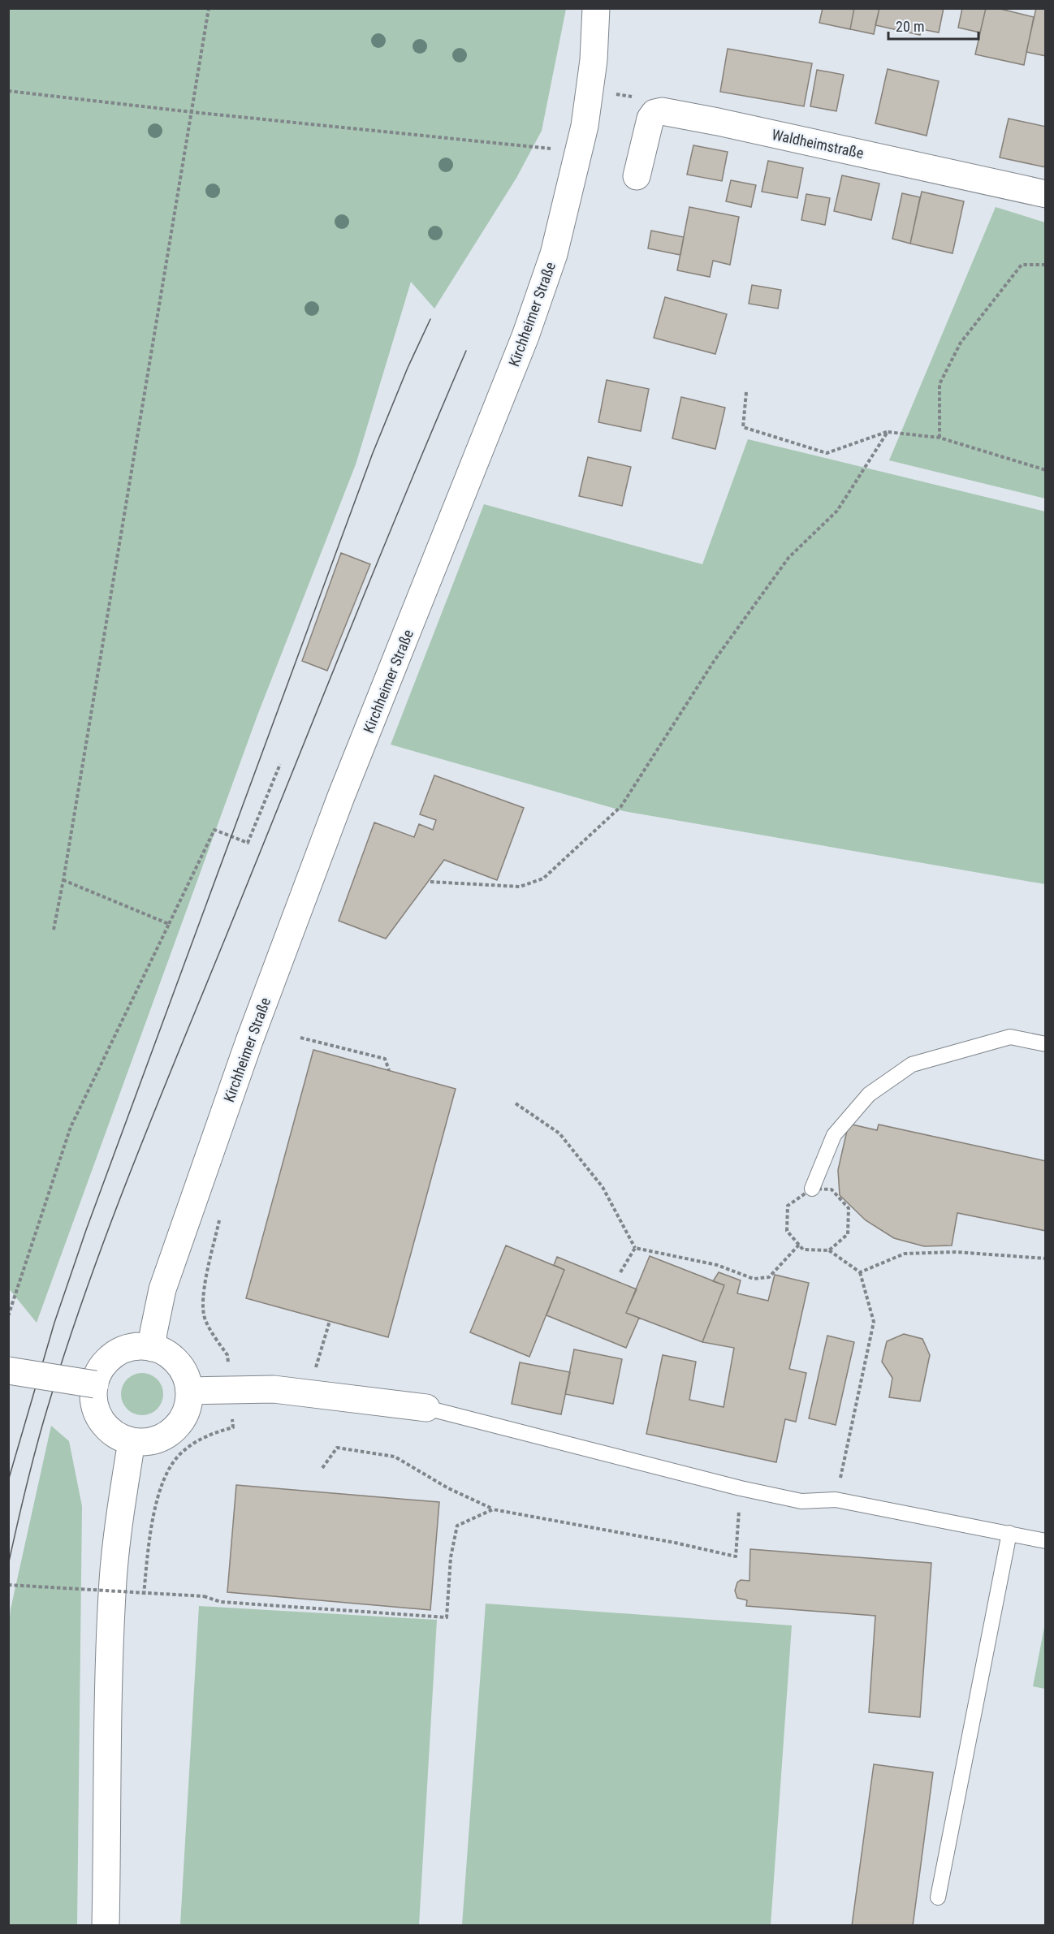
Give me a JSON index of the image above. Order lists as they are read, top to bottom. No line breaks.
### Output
{"streets":{"main road":["Waldheimstraße","Kirchheimer Straße"]},"scale_bar":"20 m"}
